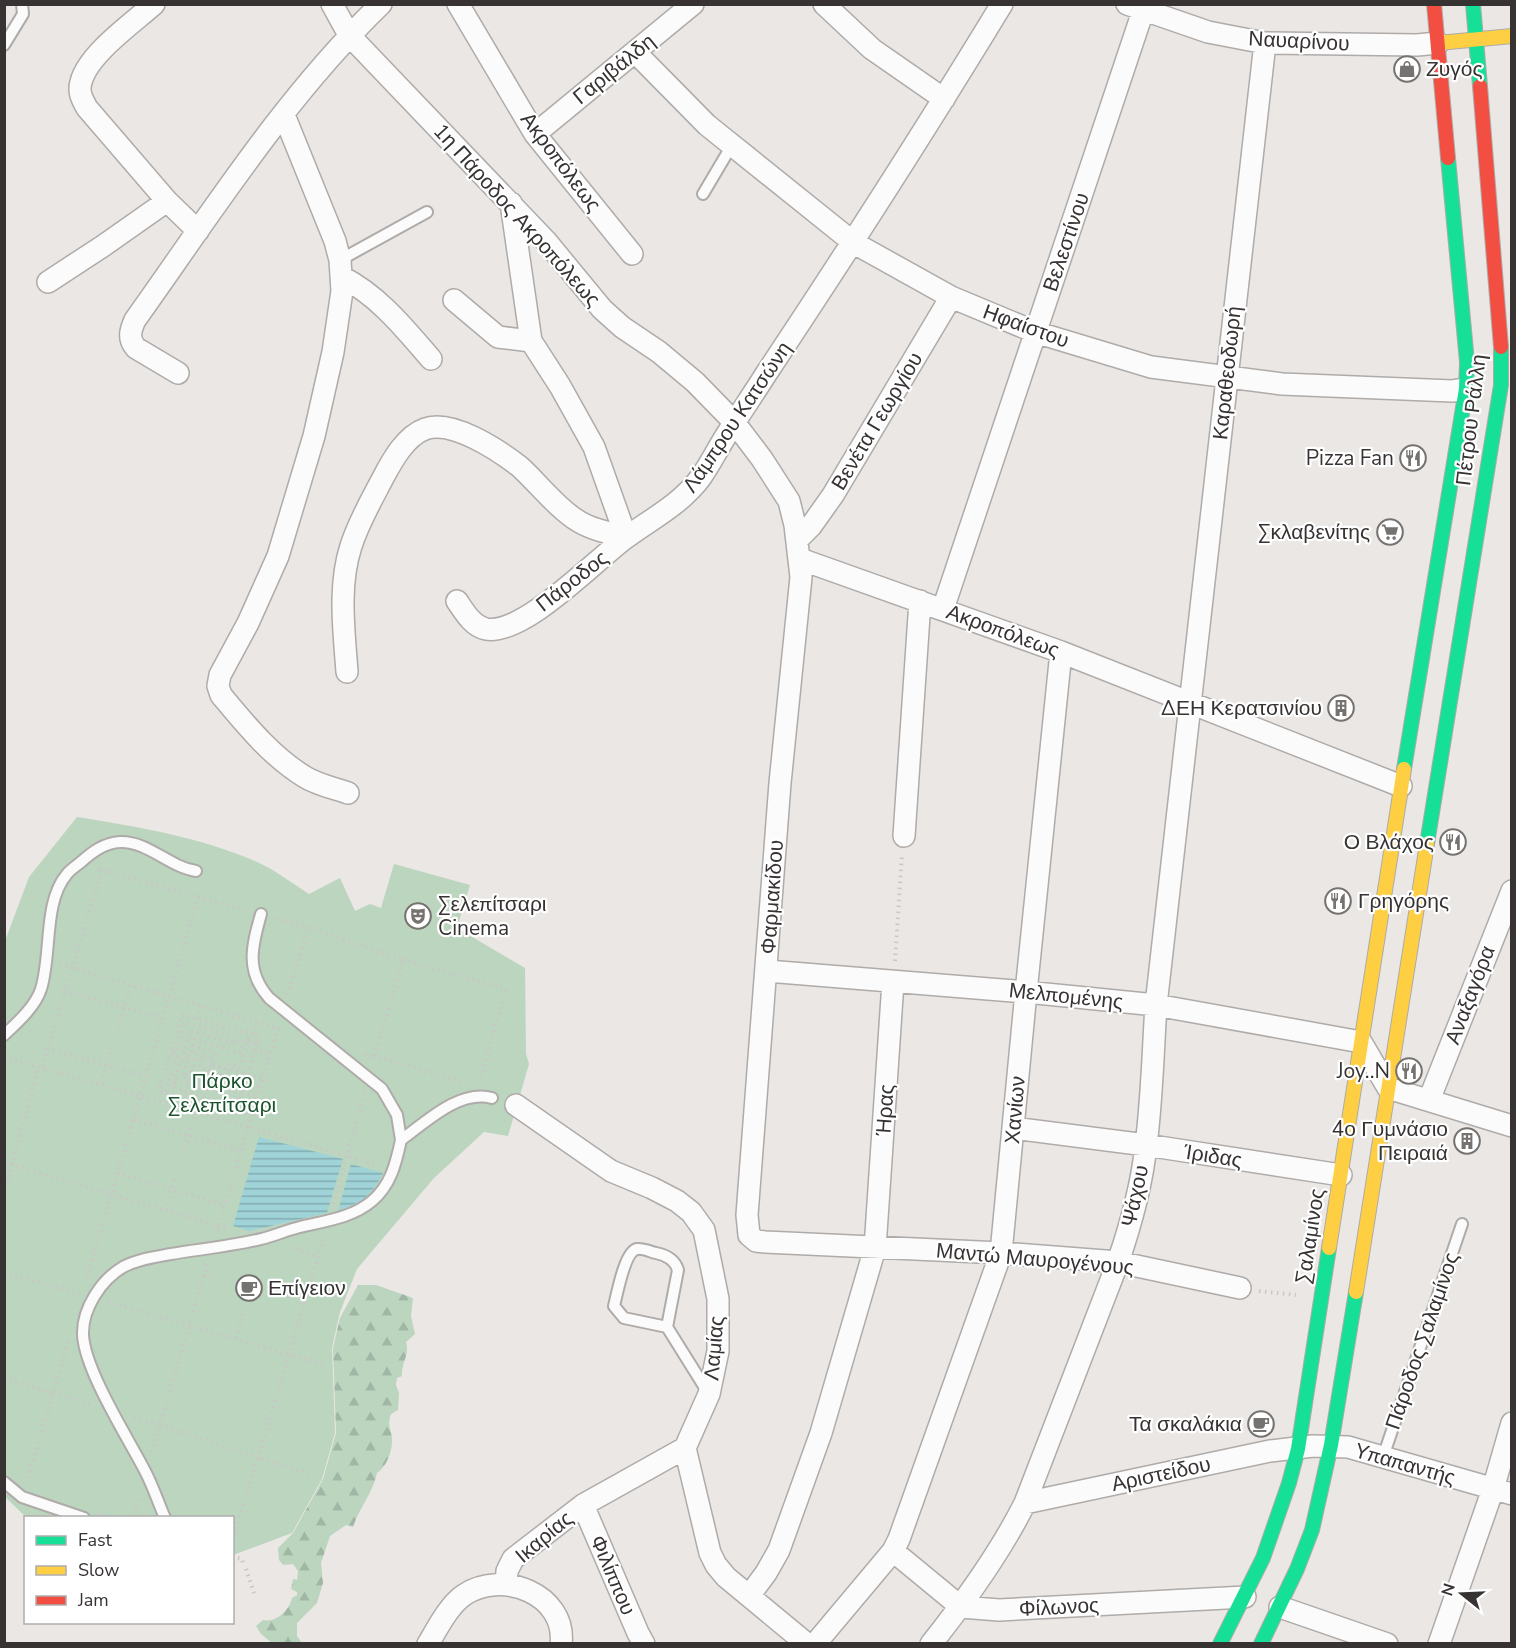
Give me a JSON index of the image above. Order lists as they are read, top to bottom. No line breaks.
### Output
{"streets":{"main road":["Ναυαρίνου","Πέτρου Ράλλη","Σαλαμίνος"],"street":["Γαριβάλδη","Ακροπόλεως","1η Πάροδος Ακροπόλεως","Βελεστίνου","Ηφαίστου","Καραθεοδωρή","Λάμπρου Κατσώνη","Βενέτα Γεωργίου","Πάροδος","Φαρμακίδου","Αναξαγόρα","Μελπομένης","Ήρας","Χανίων","Ίριδας","Ψάχου","Μαντώ Μαυρογένους","Λαμίας","Υπαπαντής","Αριστείδου","Ικαρίας","Φιλίππου","Φίλωνος"],"lane":["Πάροδος Σαλαμίνος"]},"crossings":[["Ναυαρίνου","Βελεστίνου"],["Ναυαρίνου","Καραθεοδωρή"],["Ναυαρίνου","Πέτρου Ράλλη"],["Γαριβάλδη","Ακροπόλεως"],["Γαριβάλδη","Ηφαίστου"],["Ακροπόλεως","Βελεστίνου"],["Ακροπόλεως","Καραθεοδωρή"],["Ακροπόλεως","Πέτρου Ράλλη"],["Ακροπόλεως","Βενέτα Γεωργίου"],["Ακροπόλεως","Φαρμακίδου"],["Ακροπόλεως","Χανίων"],["Ακροπόλεως","Ψάχου"],["Ακροπόλεως","Σαλαμίνος"],["1η Πάροδος Ακροπόλεως","Λάμπρου Κατσώνη"],["Βελεστίνου","Ηφαίστου"],["Ηφαίστου","Καραθεοδωρή"],["Ηφαίστου","Λάμπρου Κατσώνη"],["Ηφαίστου","Πέτρου Ράλλη"],["Ηφαίστου","Βενέτα Γεωργίου"],["Καραθεοδωρή","Ψάχου"],["Λάμπρου Κατσώνη","Πάροδος"],["Πέτρου Ράλλη","Σαλαμίνος"],["Βενέτα Γεωργίου","Φαρμακίδου"],["Φαρμακίδου","Μελπομένης"],["Φαρμακίδου","Μαντώ Μαυρογένους"],["Μελπομένης","Ήρας"],["Μελπομένης","Χανίων"],["Μελπομένης","Ψάχου"],["Μελπομένης","Σαλαμίνος"],["Ήρας","Μαντώ Μαυρογένους"],["Χανίων","Ίριδας"],["Χανίων","Μαντώ Μαυρογένους"],["Ίριδας","Ψάχου"],["Ίριδας","Σαλαμίνος"],["Ψάχου","Μαντώ Μαυρογένους"],["Ψάχου","Αριστείδου"],["Ψάχου","Φίλωνος"],["Σαλαμίνος","Υπαπαντής"],["Σαλαμίνος","Αριστείδου"],["Σαλαμίνος","Φίλωνος"],["Πάροδος Σαλαμίνος","Υπαπαντής"],["Λαμίας","Ικαρίας"],["Υπαπαντής","Αριστείδου"],["Ικαρίας","Φιλίππου"]],"parks":["Πάρκο Σελεπίτσαρι"],"places":{"shop":["Ζυγός"],"restaurant":["Pizza Fan","Ο Βλάχος","Γρηγόρης","Joy..N"],"supermarket":["Σκλαβενίτης"],"building":["ΔΕΗ Κερατσινίου","4ο Γυμνάσιο Πειραιά"],"theatre":["Σελεπίτσαρι Cinema"],"cafe":["Επίγειον","Τα σκαλάκια"]},"legend":["Fast","Slow","Jam"],"north":"left"}
